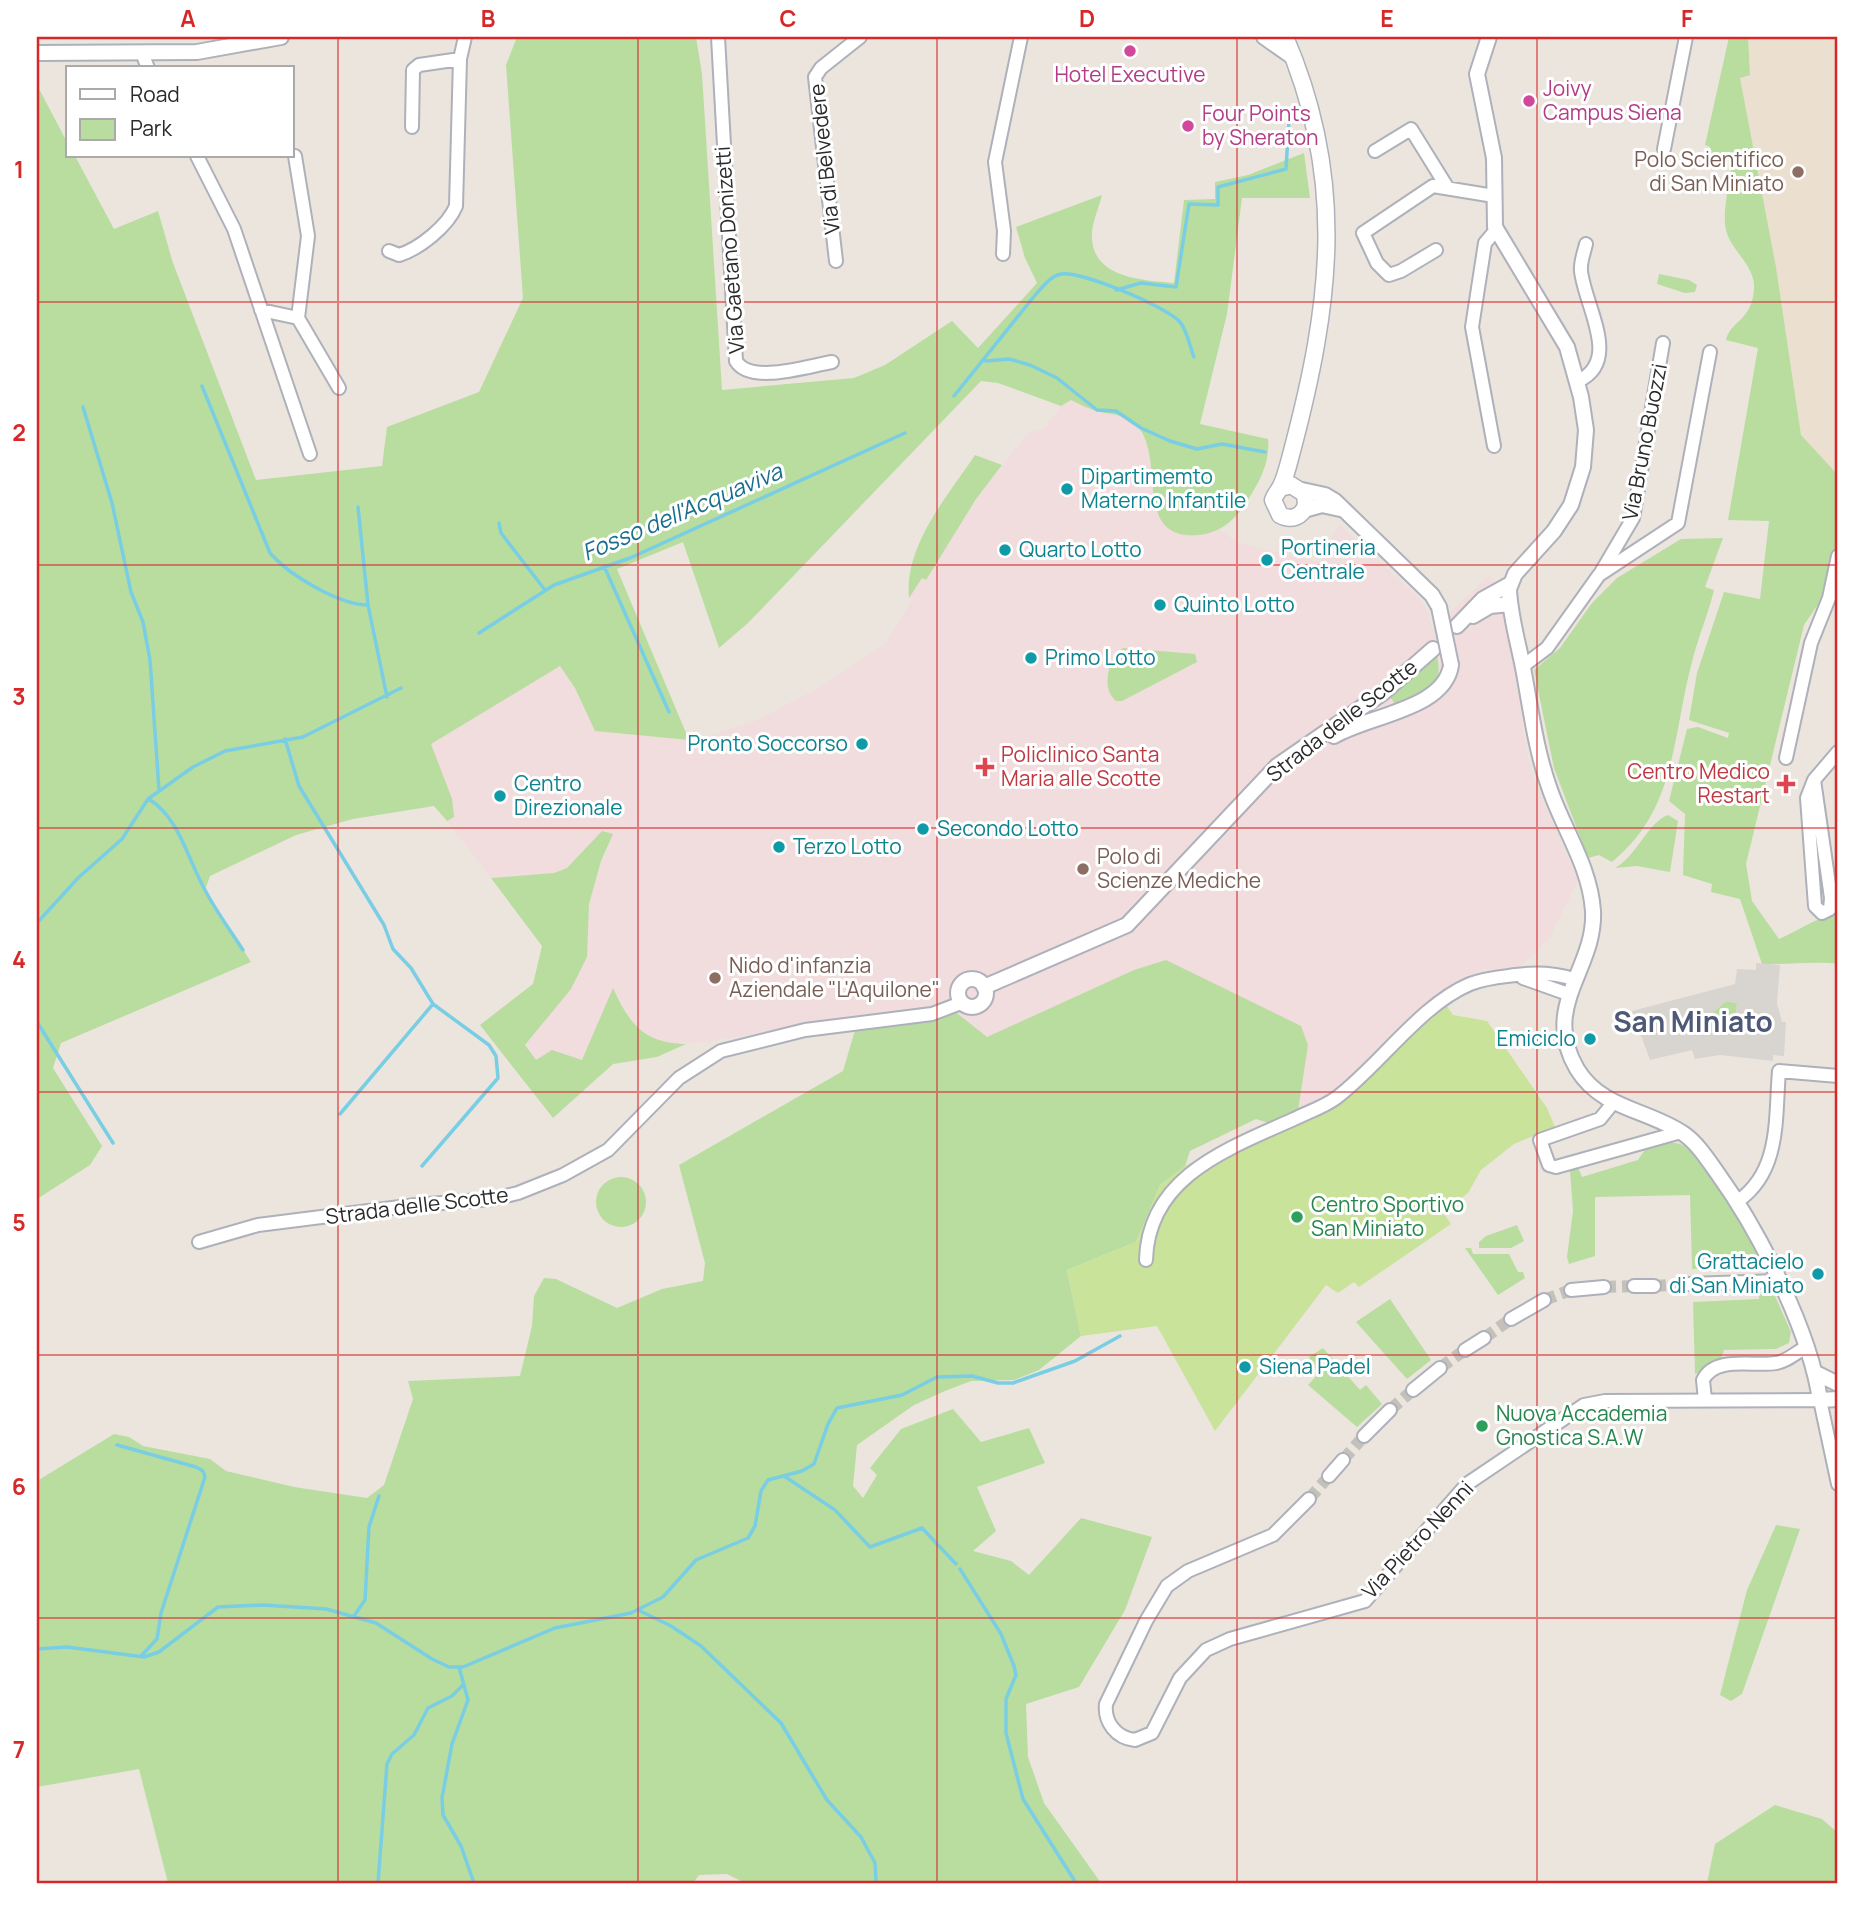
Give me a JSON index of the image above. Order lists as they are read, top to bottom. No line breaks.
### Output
{"streets":{"street":["Via di Belvedere","Via Gaetano Donizetti","Via Bruno Buozzi","Strada delle Scotte","Via Pietro Nenni"]},"districts":["San Miniato"],"water":["Fosso dell'Acquaviva"],"places":{"other":["Hotel Executive","Joivy Campus Siena","Four Points by Sheraton","Polo Scientifico di San Miniato","Dipartimemto Materno Infantile","Quarto Lotto","Portineria Centrale","Quinto Lotto","Primo Lotto","Pronto Soccorso","Centro Direzionale","Secondo Lotto","Terzo Lotto","Polo di Scienze Mediche","Nido d'infanzia Aziendale \"L'Aquilone\"","Emiciclo","Centro Sportivo San Miniato","Grattacielo di San Miniato","Siena Padel","Nuova Accademia Gnostica S.A.W"],"health":["Policlinico Santa Maria alle Scotte","Centro Medico Restart"]},"legend":["Road","Park"],"grid":{"columns":["A","B","C","D","E","F"],"rows":["1","2","3","4","5","6","7"]}}
